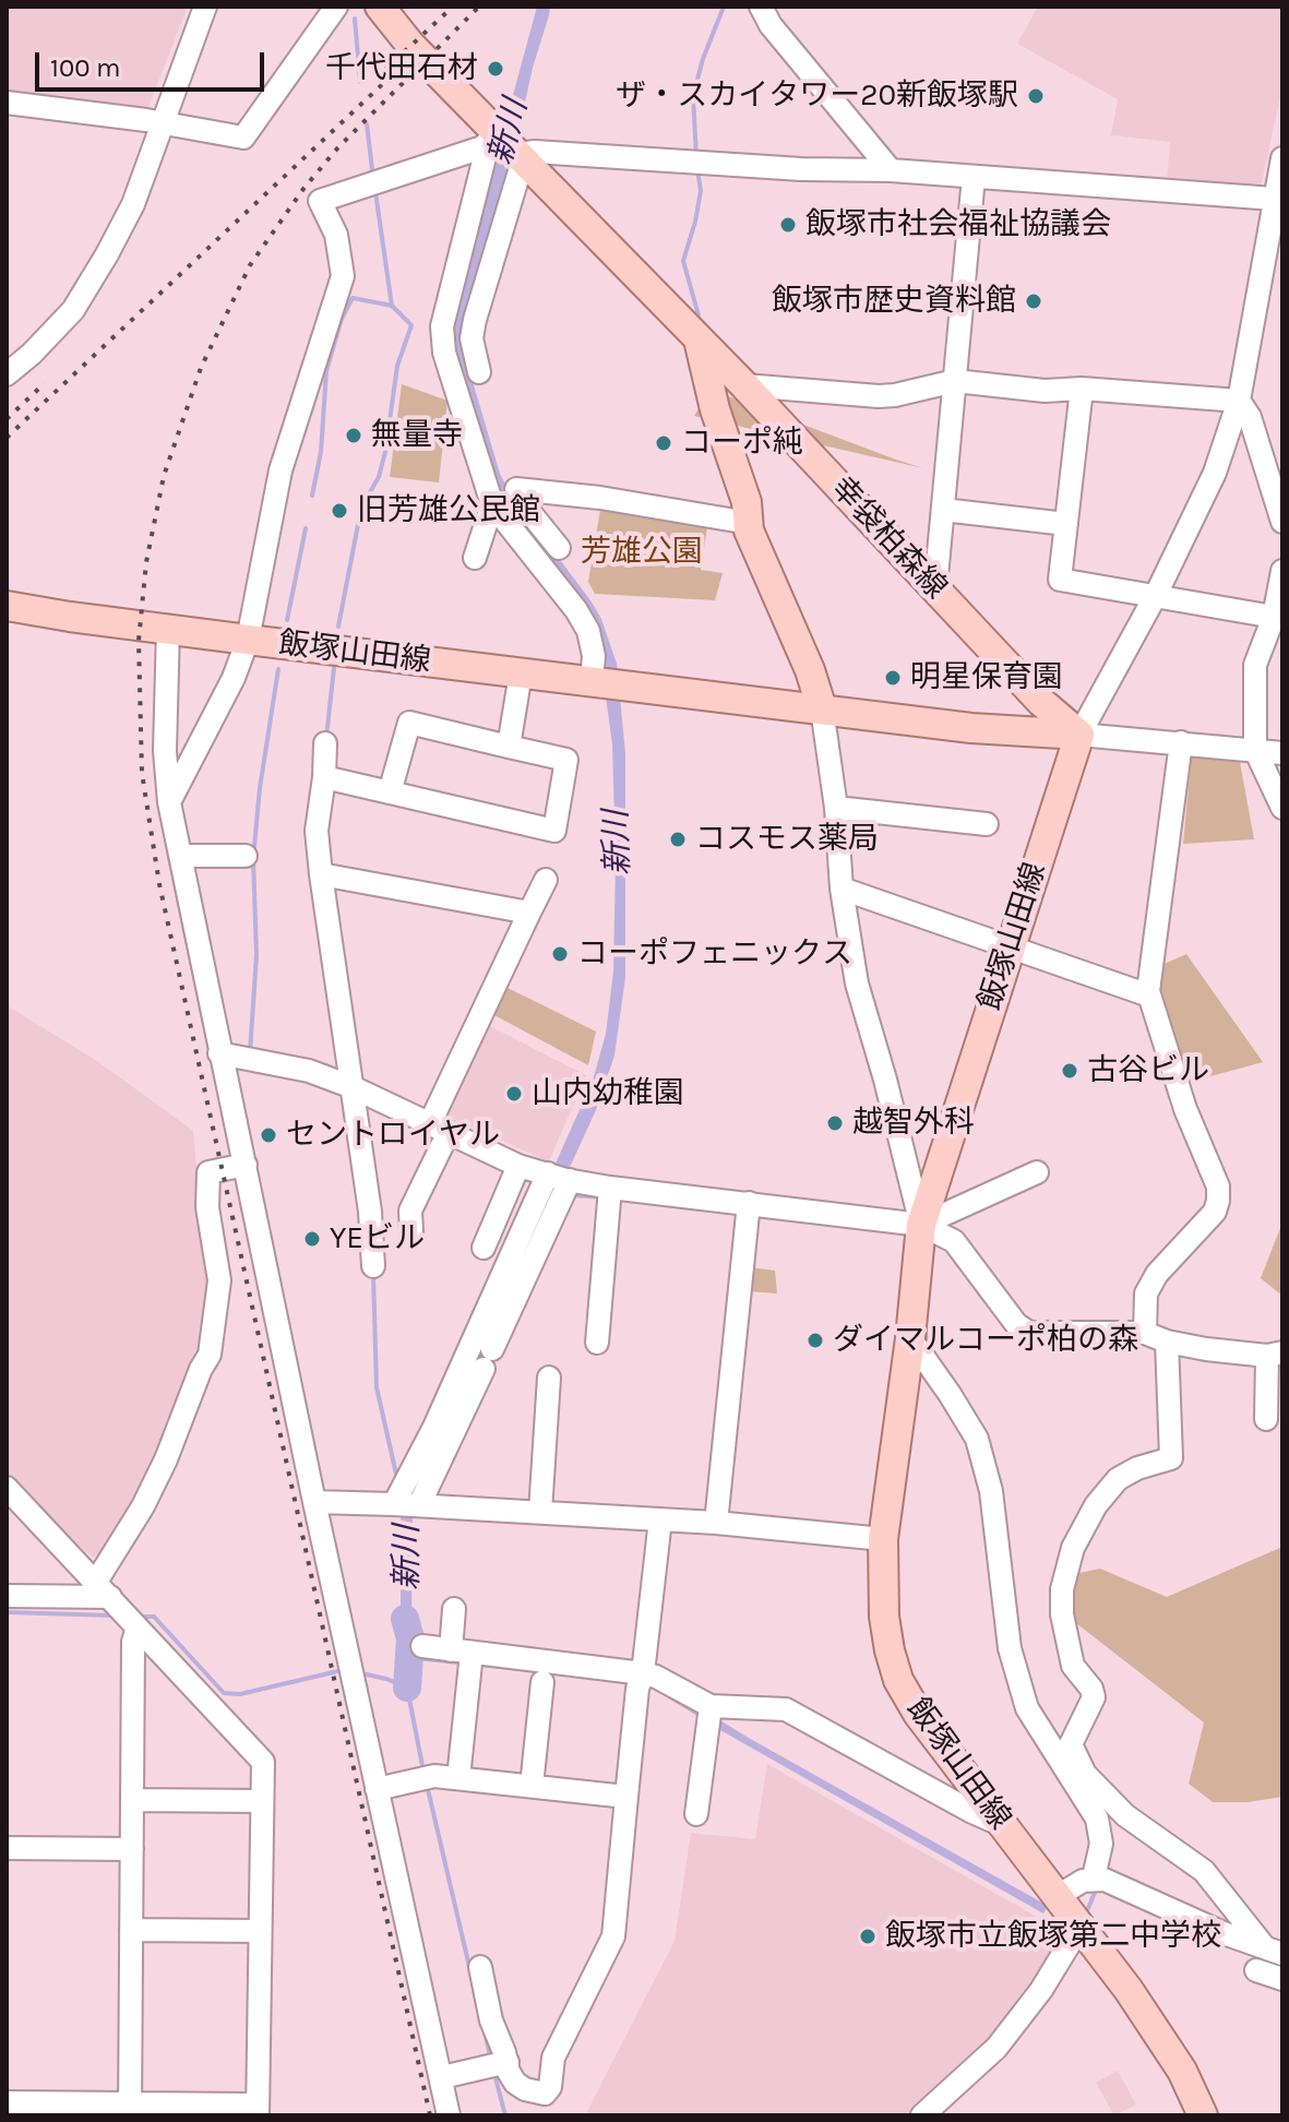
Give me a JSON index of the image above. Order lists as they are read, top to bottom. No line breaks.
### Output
{"streets":{"main road":["幸袋柏森線","飯塚山田線"]},"crossings":[["幸袋柏森線","飯塚山田線"]],"water":["新川"],"parks":["芳雄公園"],"places":["千代田石材","ザ・スカイタワー20新飯塚駅","飯塚市社会福祉協議会","飯塚市歴史資料館","無量寺","コーポ純","旧芳雄公民館","明星保育園","コスモス薬局","コーポフェニックス","古谷ビル","山内幼稚園","越智外科","セントロイヤル","YEビル","ダイマルコーポ柏の森","飯塚市立飯塚第二中学校"],"scale_bar":"100 m"}
